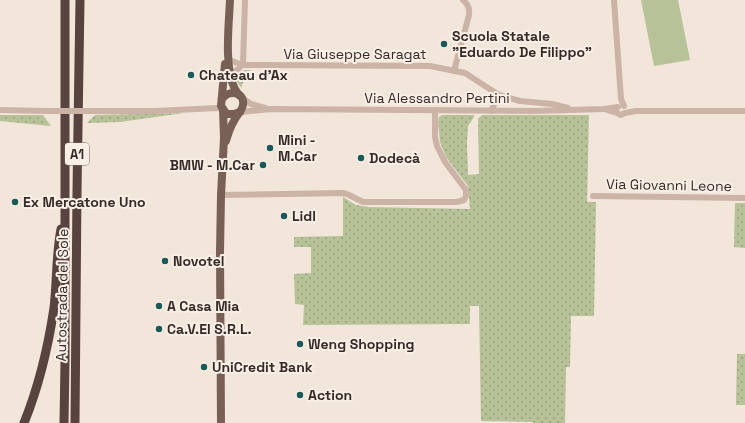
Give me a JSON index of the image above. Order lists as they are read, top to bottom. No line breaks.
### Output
{"streets":{"highway":["A1","Autostrada del Sole"],"street":["Via Giuseppe Saragat","Via Alessandro Pertini","Via Giovanni Leone"]},"crossings":[["Via Giuseppe Saragat","Via Alessandro Pertini"]],"places":["Scuola Statale \"Eduardo De Filippo\"","Chateau d'Ax","Mini - M.Car","Dodecà","BMW - M.Car","Ex Mercatone Uno","Lidl","Novotel","A Casa Mia","Ca.V.EI S.R.L.","Weng Shopping","UniCredit Bank","Action"]}
